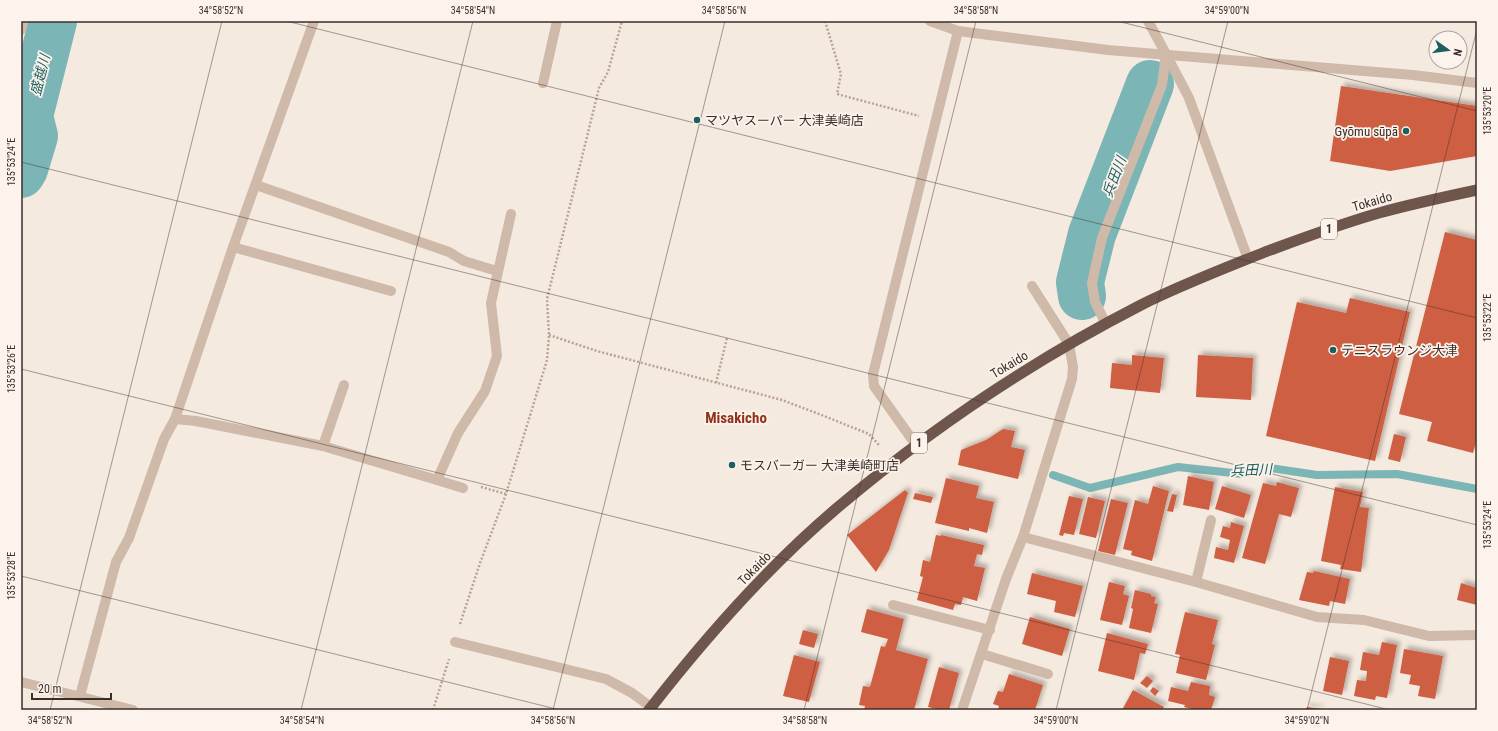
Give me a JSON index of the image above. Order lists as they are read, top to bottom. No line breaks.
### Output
{"streets":{"highway":["Tokaido","1"]},"districts":["Misakicho"],"water":["盛越川","兵田川"],"places":["マツヤスーパー 大津美崎店","Gyōmu sūpā","テニスラウンジ大津","モスバーガー 大津美崎町店"],"scale_bar":"20 m","north":"right","coordinates":["34°58'52\"N","34°58'54\"N","34°58'56\"N","34°58'58\"N","34°59'00\"N","135°53'20\"E","135°53'24\"E","135°53'22\"E","135°53'26\"E","135°53'28\"E","34°59'02\"N"]}
